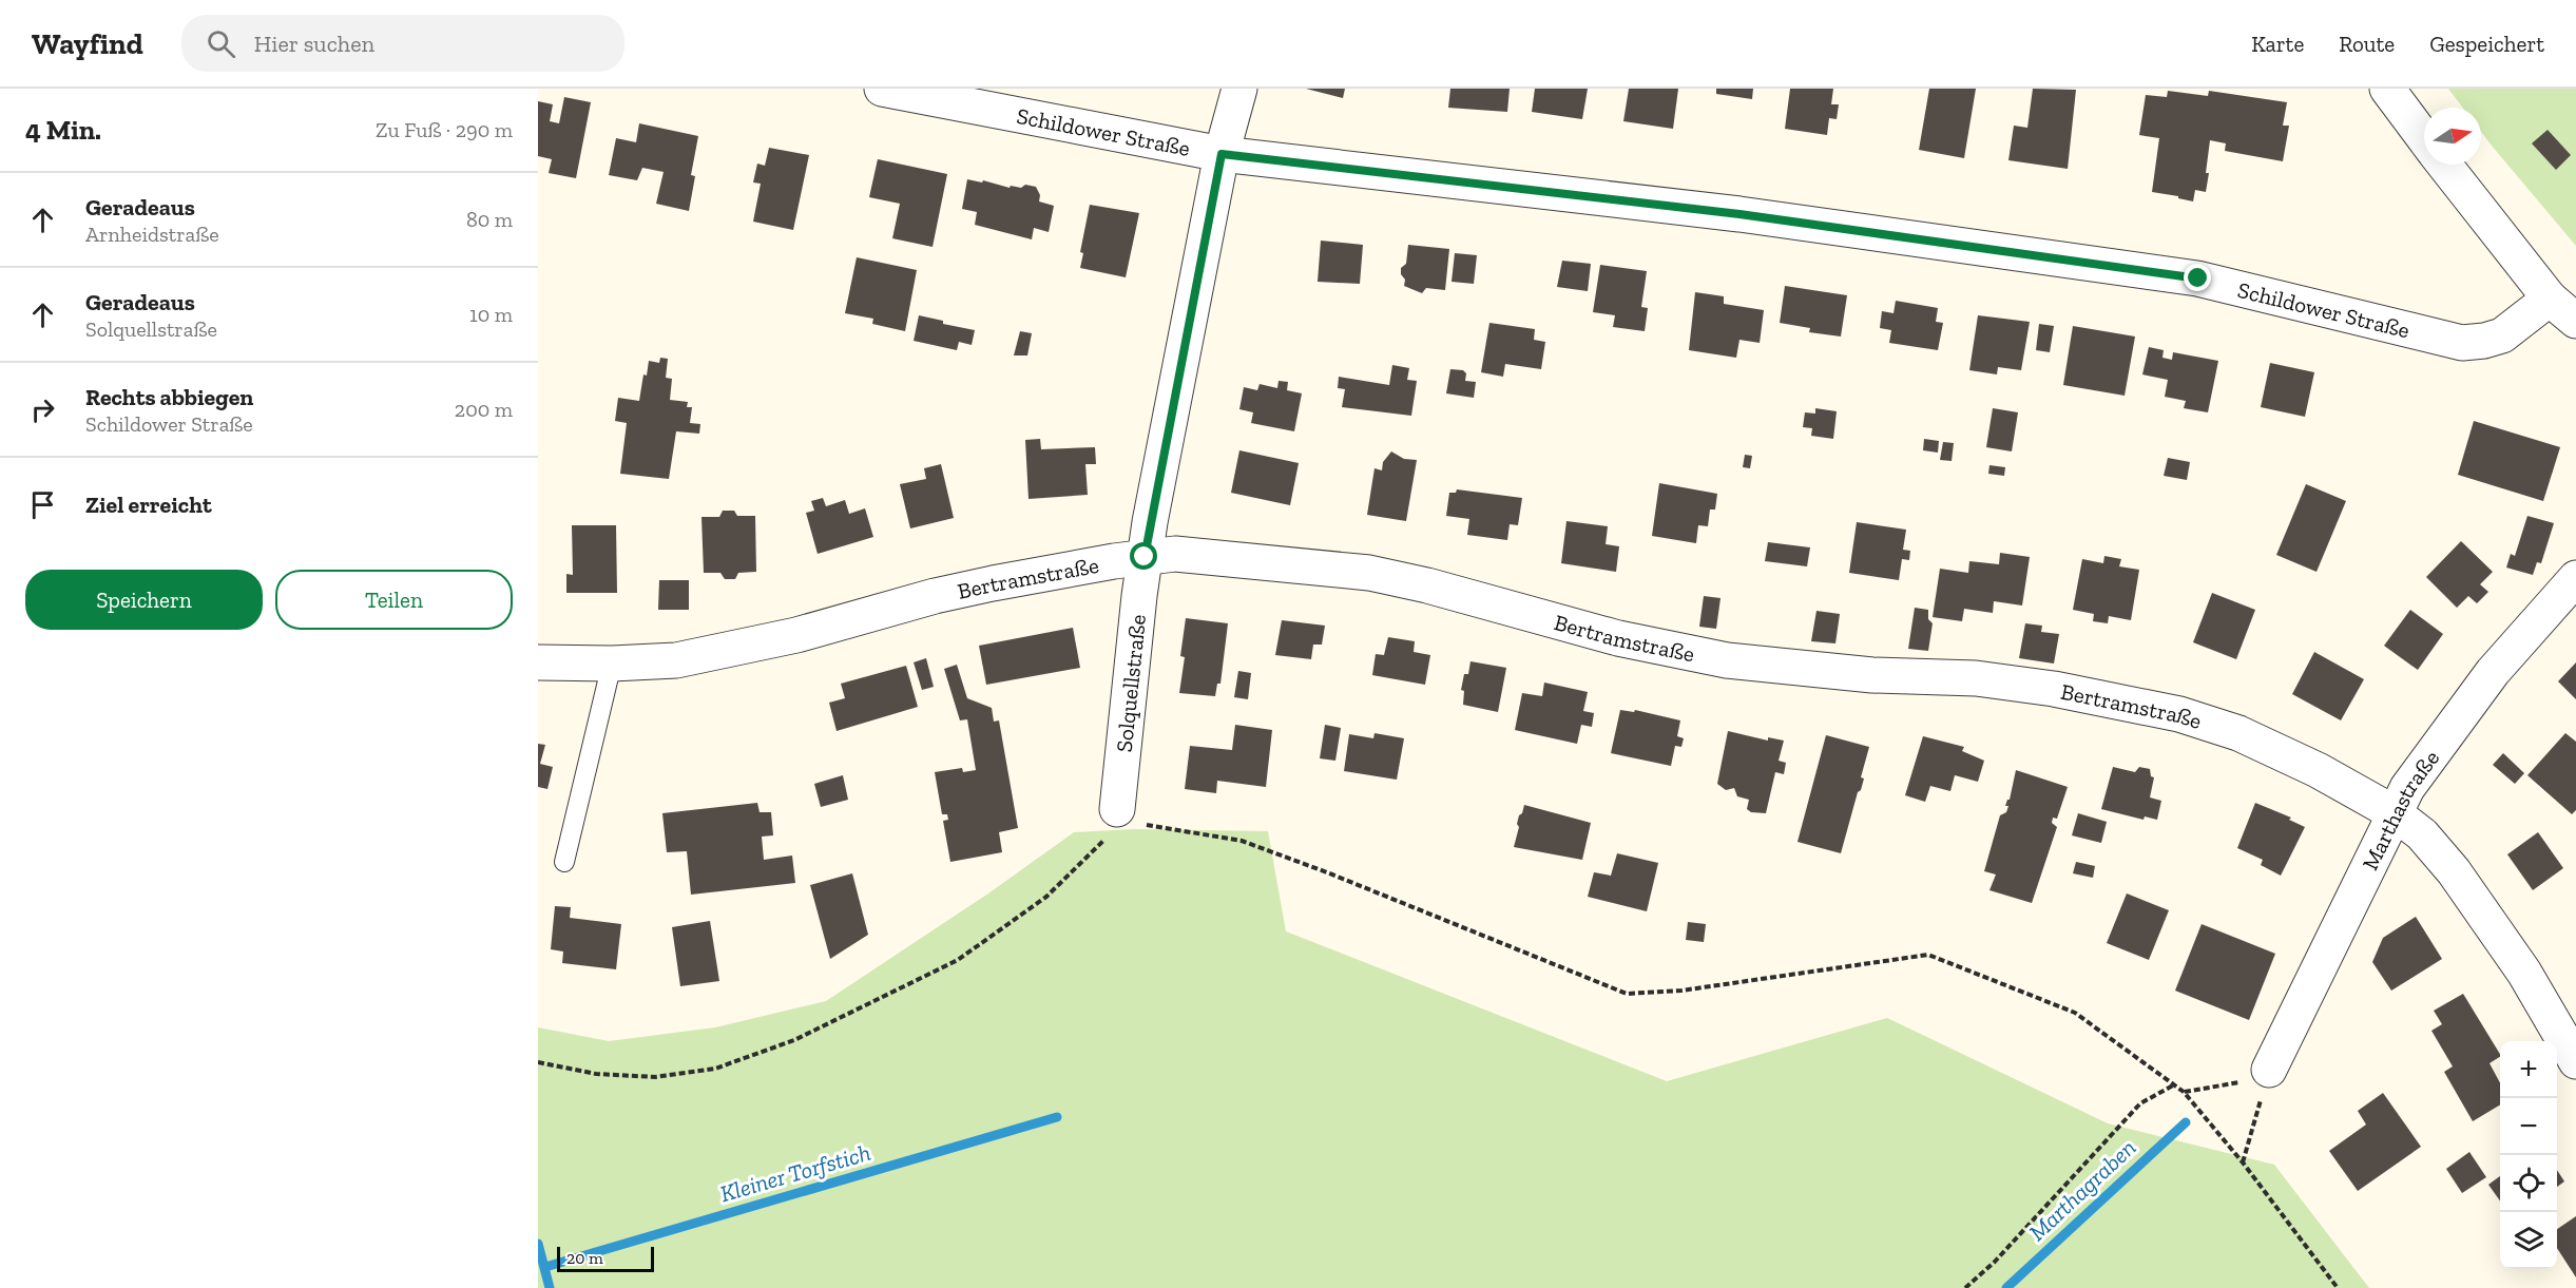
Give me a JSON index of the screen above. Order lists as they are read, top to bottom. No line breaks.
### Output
{"streets":{"street":["Schildower Straße","Bertramstraße","Solquellstraße","Marthastraße"]},"crossings":[["Schildower Straße","Solquellstraße"],["Bertramstraße","Solquellstraße"],["Bertramstraße","Marthastraße"]],"water":["Kleiner Torfstich","Marthagraben"],"scale_bar":"20 m","north":"right","page":{"header":"Wayfind","search":"Hier suchen","nav":["Karte","Route","Gespeichert"],"heading":["4 Min.","Zu Fuß · 290 m"],"list":[["Geradeaus","Arnheidstraße","80 m"],["Geradeaus","Solquellstraße","10 m"],["Rechts abbiegen","Schildower Straße","200 m"],"Ziel erreicht"],"buttons":["Speichern","Teilen"],"map_buttons":["+","−"],"scale":"20 m"}}
